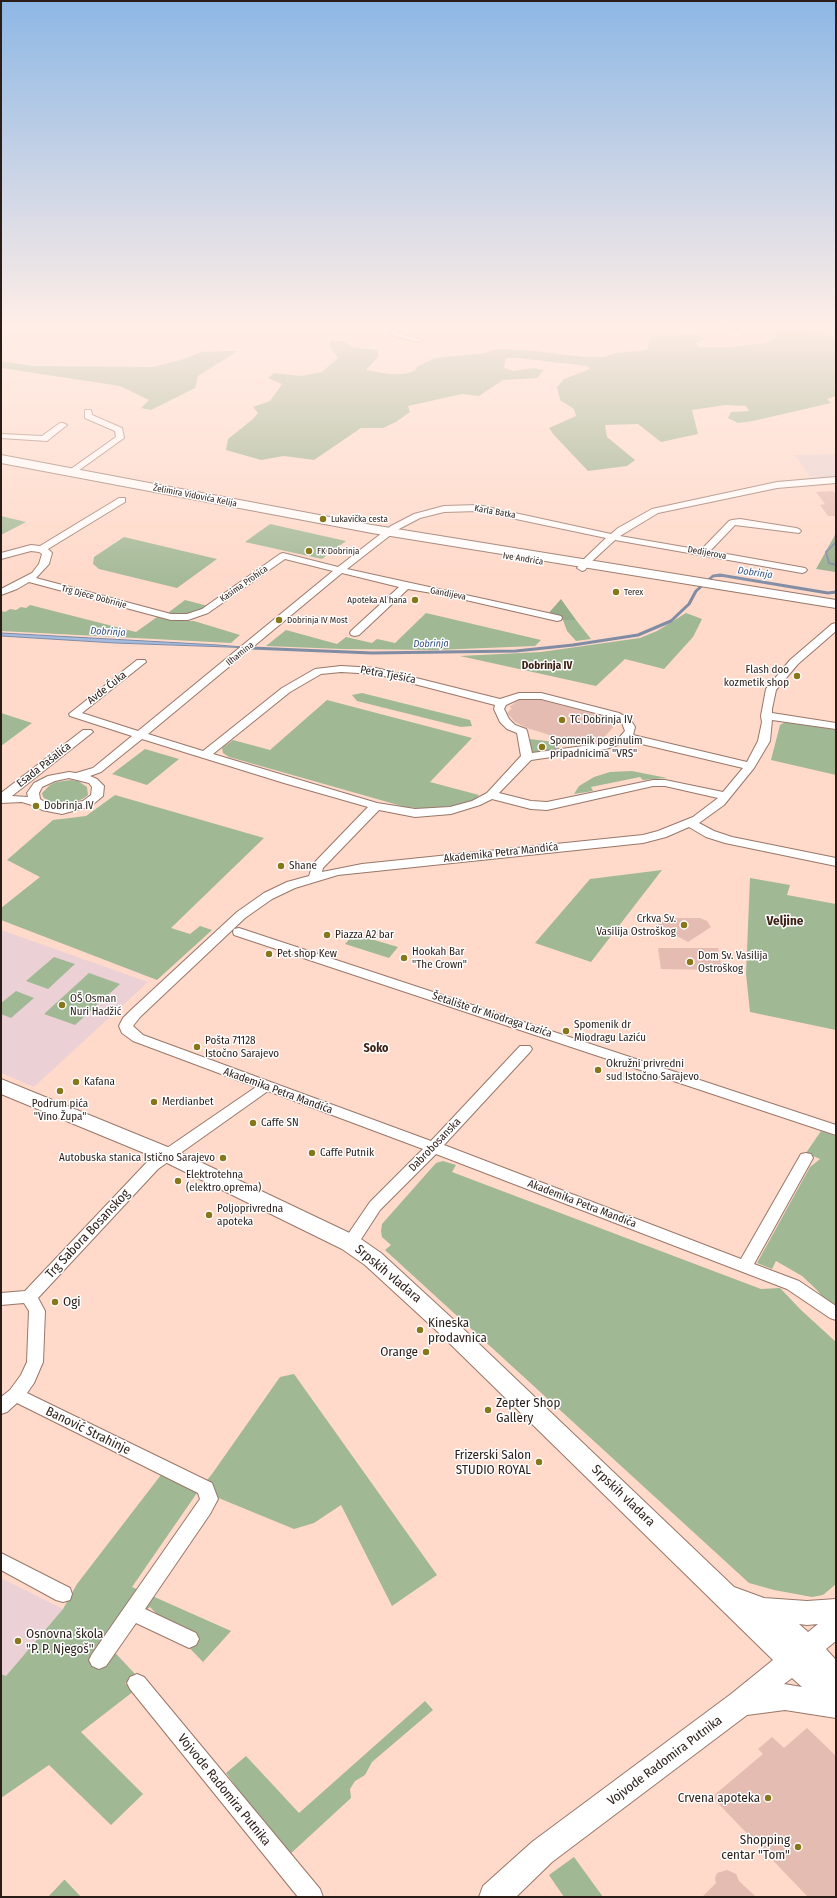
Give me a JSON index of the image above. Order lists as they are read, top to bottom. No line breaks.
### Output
{"streets":{"main road":["Želimira Vidovića Kelija","Ive Andrića","Srpskih vladara","Vojvode Radomira Putnika"],"street":["Karla Batka","Dedijerova","Kasima Prohića","Gandijeva","Trg Djece Dobrinje","Ilhamina","Petra Tješića","Avde Ćuka","Esada Pašalića","Akademika Petra Mandića","Šetalište dr Miodraga Lazića","Dabrobosanska","Trg Sabora Bosanskog","Banović Strahinje"]},"crossings":[["Želimira Vidovića Kelija","Karla Batka"],["Želimira Vidovića Kelija","Ive Andrića"],["Želimira Vidovića Kelija","Ilhamina"],["Karla Batka","Dedijerova"],["Karla Batka","Ive Andrića"],["Karla Batka","Ilhamina"],["Ive Andrića","Ilhamina"],["Kasima Prohića","Gandijeva"],["Kasima Prohića","Trg Djece Dobrinje"],["Gandijeva","Ilhamina"],["Ilhamina","Avde Ćuka"],["Akademika Petra Mandića","Dabrobosanska"],["Akademika Petra Mandića","Trg Sabora Bosanskog"],["Dabrobosanska","Srpskih vladara"],["Trg Sabora Bosanskog","Srpskih vladara"],["Srpskih vladara","Vojvode Radomira Putnika"]],"districts":["Dobrinja IV","Veljine","Soko"],"water":["Dobrinja"],"places":["Lukavička cesta","FK Dobrinja","Terex","Apoteka Al hana","Dobrinja IV Most","Flash doo kozmetik shop","TC Dobrinja IV","Spomenik poginulim pripadnicima \"VRS\"","Dobrinja IV","Shane","Crkva Sv. Vasilija Ostroškog","Piazza A2 bar","Pet shop Kew","Hookah Bar \"The Crown\"","Dom Sv. Vasilija Ostroškog","OŠ Osman Nuri Hadžić","Spomenik dr Miodragu Laziću","Pošta 71128 Istočno Sarajevo","Okružni privredni sud Istočno Sarajevo","Kafana","Podrum pića \"Vino Župa\"","Merdianbet","Caffe SN","Caffe Putnik","Autobuska stanica Istično Sarajevo","Elektrotehna (elektro oprema)","Poljoprivredna apoteka","Ogi","Kineska prodavnica","Orange","Zepter Shop Gallery","Frizerski Salon STUDIO ROYAL","Osnovna škola \"P. P. Njegoš\"","Crvena apoteka","Shopping centar \"Tom\""]}
